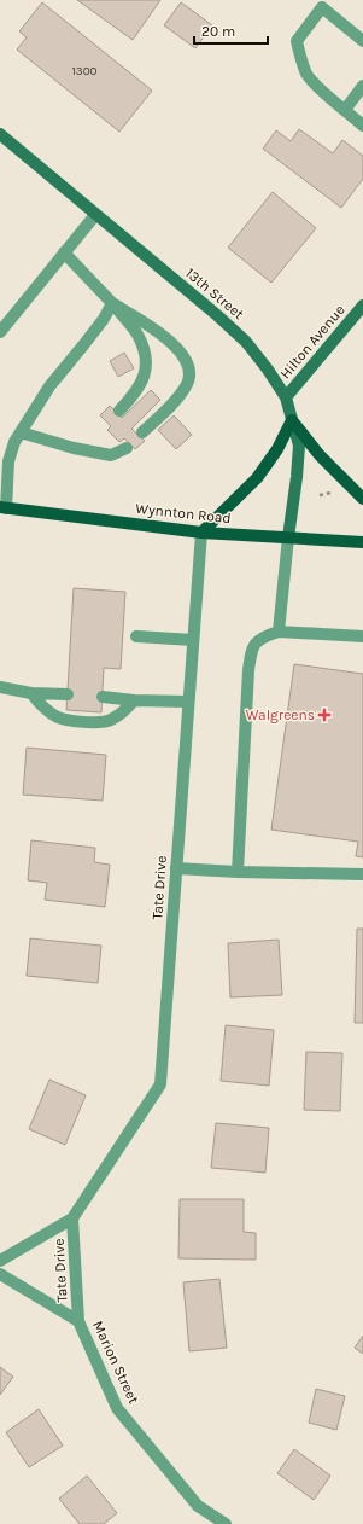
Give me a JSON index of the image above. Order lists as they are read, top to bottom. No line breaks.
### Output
{"streets":{"main road":["13th Street","Hilton Avenue","Wynnton Road"],"street":["Tate Drive","Marion Street"]},"crossings":[["13th Street","Hilton Avenue"],["13th Street","Wynnton Road"],["Wynnton Road","Tate Drive"],["Tate Drive","Marion Street"]],"places":{"health":["Walgreens"]},"house_numbers":["1300"],"scale_bar":"20 m"}
